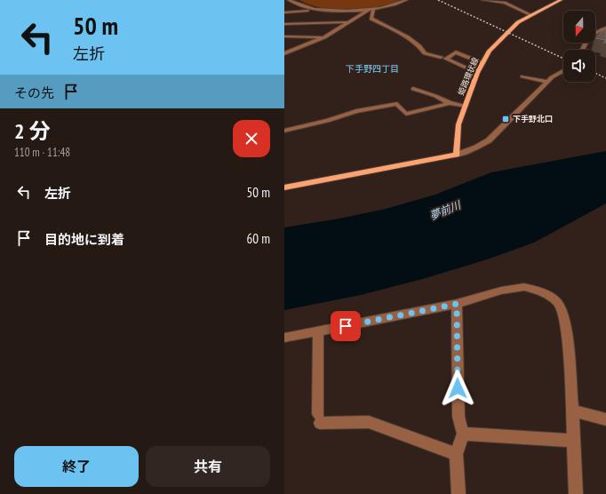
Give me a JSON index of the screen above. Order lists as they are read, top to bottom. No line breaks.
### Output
{"streets":{"main road":["姫路環状線"]},"districts":["下手野四丁目"],"water":["夢前川"],"places":{"transit":["下手野北口"]},"north":"bottom","page":{"turn":["50 m","左折"],"then":"その先","heading":["2 分","110 m · 11:48"],"list":[{"name":"左折","value":"50 m"},{"name":"目的地に到着","value":"60 m"}],"buttons":["終了","共有"]}}
